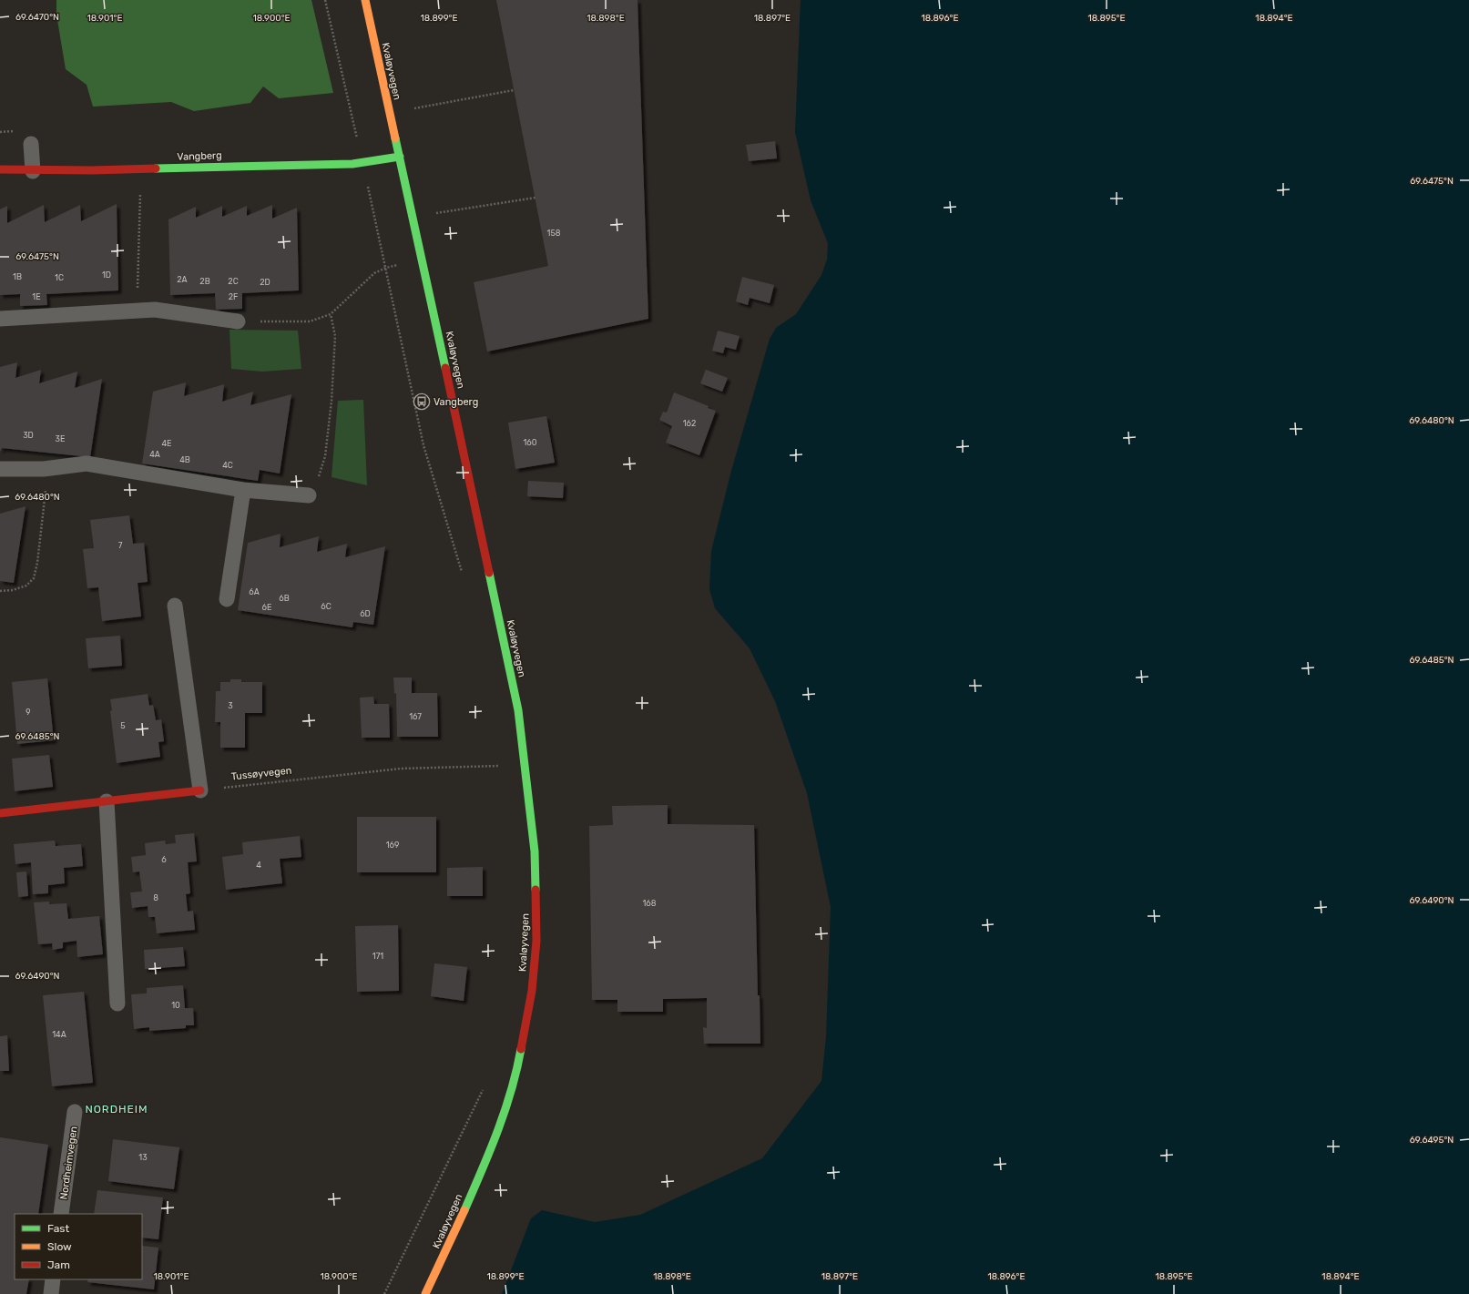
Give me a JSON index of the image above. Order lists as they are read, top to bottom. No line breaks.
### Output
{"streets":{"street":["Kvaløyvegen","Vangberg"],"lane":["Nordheimvegen"],"path":["Tussøyvegen"]},"crossings":[["Kvaløyvegen","Vangberg"],["Kvaløyvegen","Tussøyvegen"]],"districts":["NORDHEIM"],"places":{"bus stop":["Vangberg"]},"house_numbers":["158","1D","1B","1C","2A","2B","2C","2D","1E","2F","162","3D","3E","160","4E","4A","4B","4C","7","6A","6B","6C","6E","6D","3","9","167","5","169","6","4","8","168","171","10","14A","13"],"legend":["Fast","Slow","Jam"],"coordinates":["69.6470°N","18.901°E","18.900°E","18.899°E","18.898°E","18.897°E","18.896°E","18.895°E","18.894°E","69.6475°N","69.6480°N","69.6485°N","69.6490°N","69.6495°N"]}
